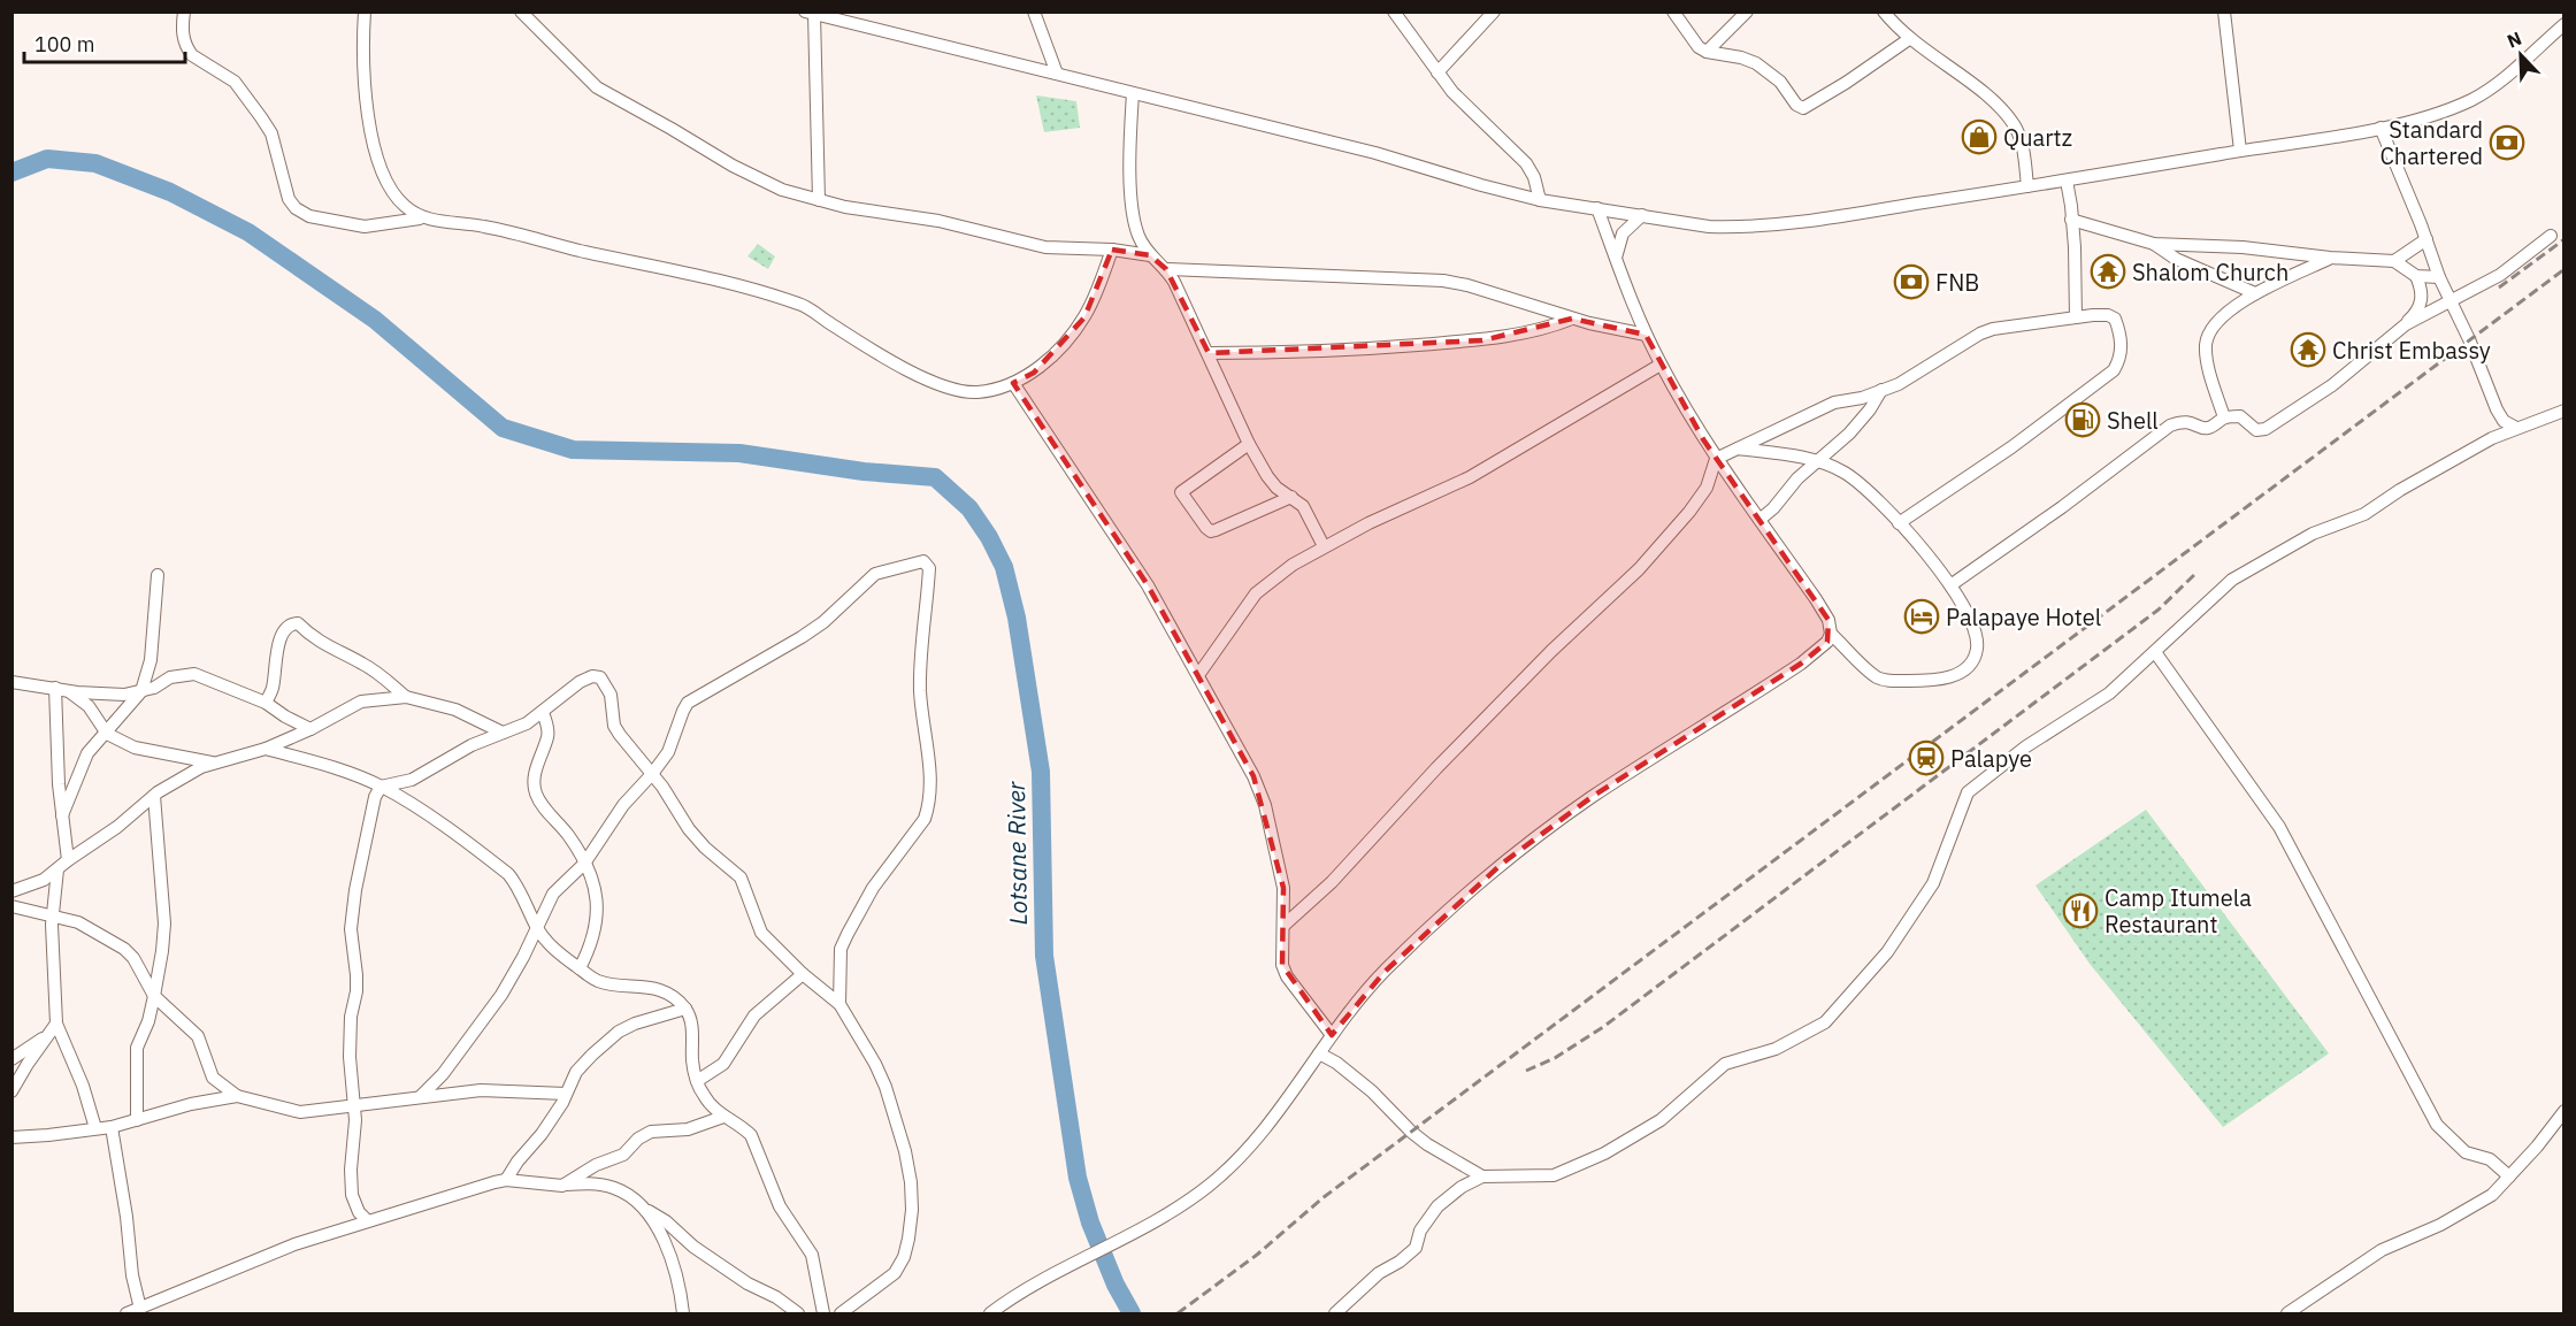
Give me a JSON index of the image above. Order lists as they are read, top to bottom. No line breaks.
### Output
{"water":["Lotsane River"],"places":{"shop":["Quartz"],"bank":["Standard Chartered","FNB"],"temple":["Shalom Church","Christ Embassy"],"fuel station":["Shell"],"hotel":["Palapaye Hotel"],"station":["Palapye"],"restaurant":["Camp Itumela Restaurant"]},"scale_bar":"100 m","north":"top left"}
